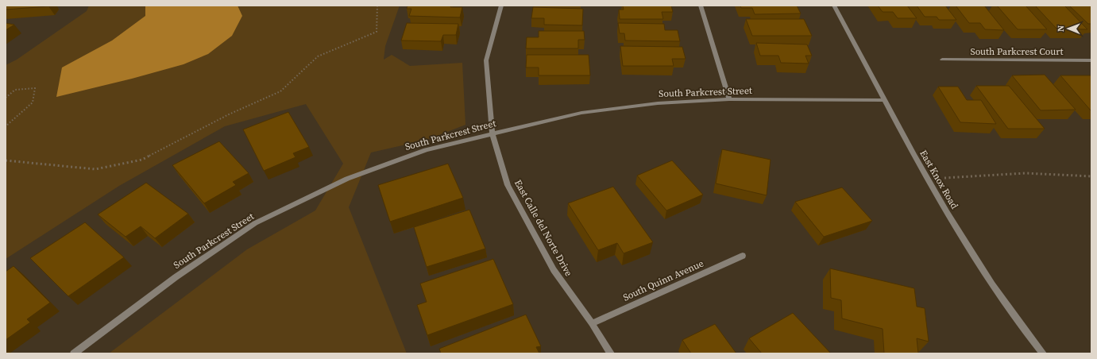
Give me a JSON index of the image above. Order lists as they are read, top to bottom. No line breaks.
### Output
{"streets":{"street":["South Parkcrest Court","South Parkcrest Street","East Knox Road","East Calle del Norte Drive","South Quinn Avenue"]},"crossings":[["South Parkcrest Street","East Knox Road"],["South Parkcrest Street","East Calle del Norte Drive"],["East Calle del Norte Drive","South Quinn Avenue"]],"north":"left"}
